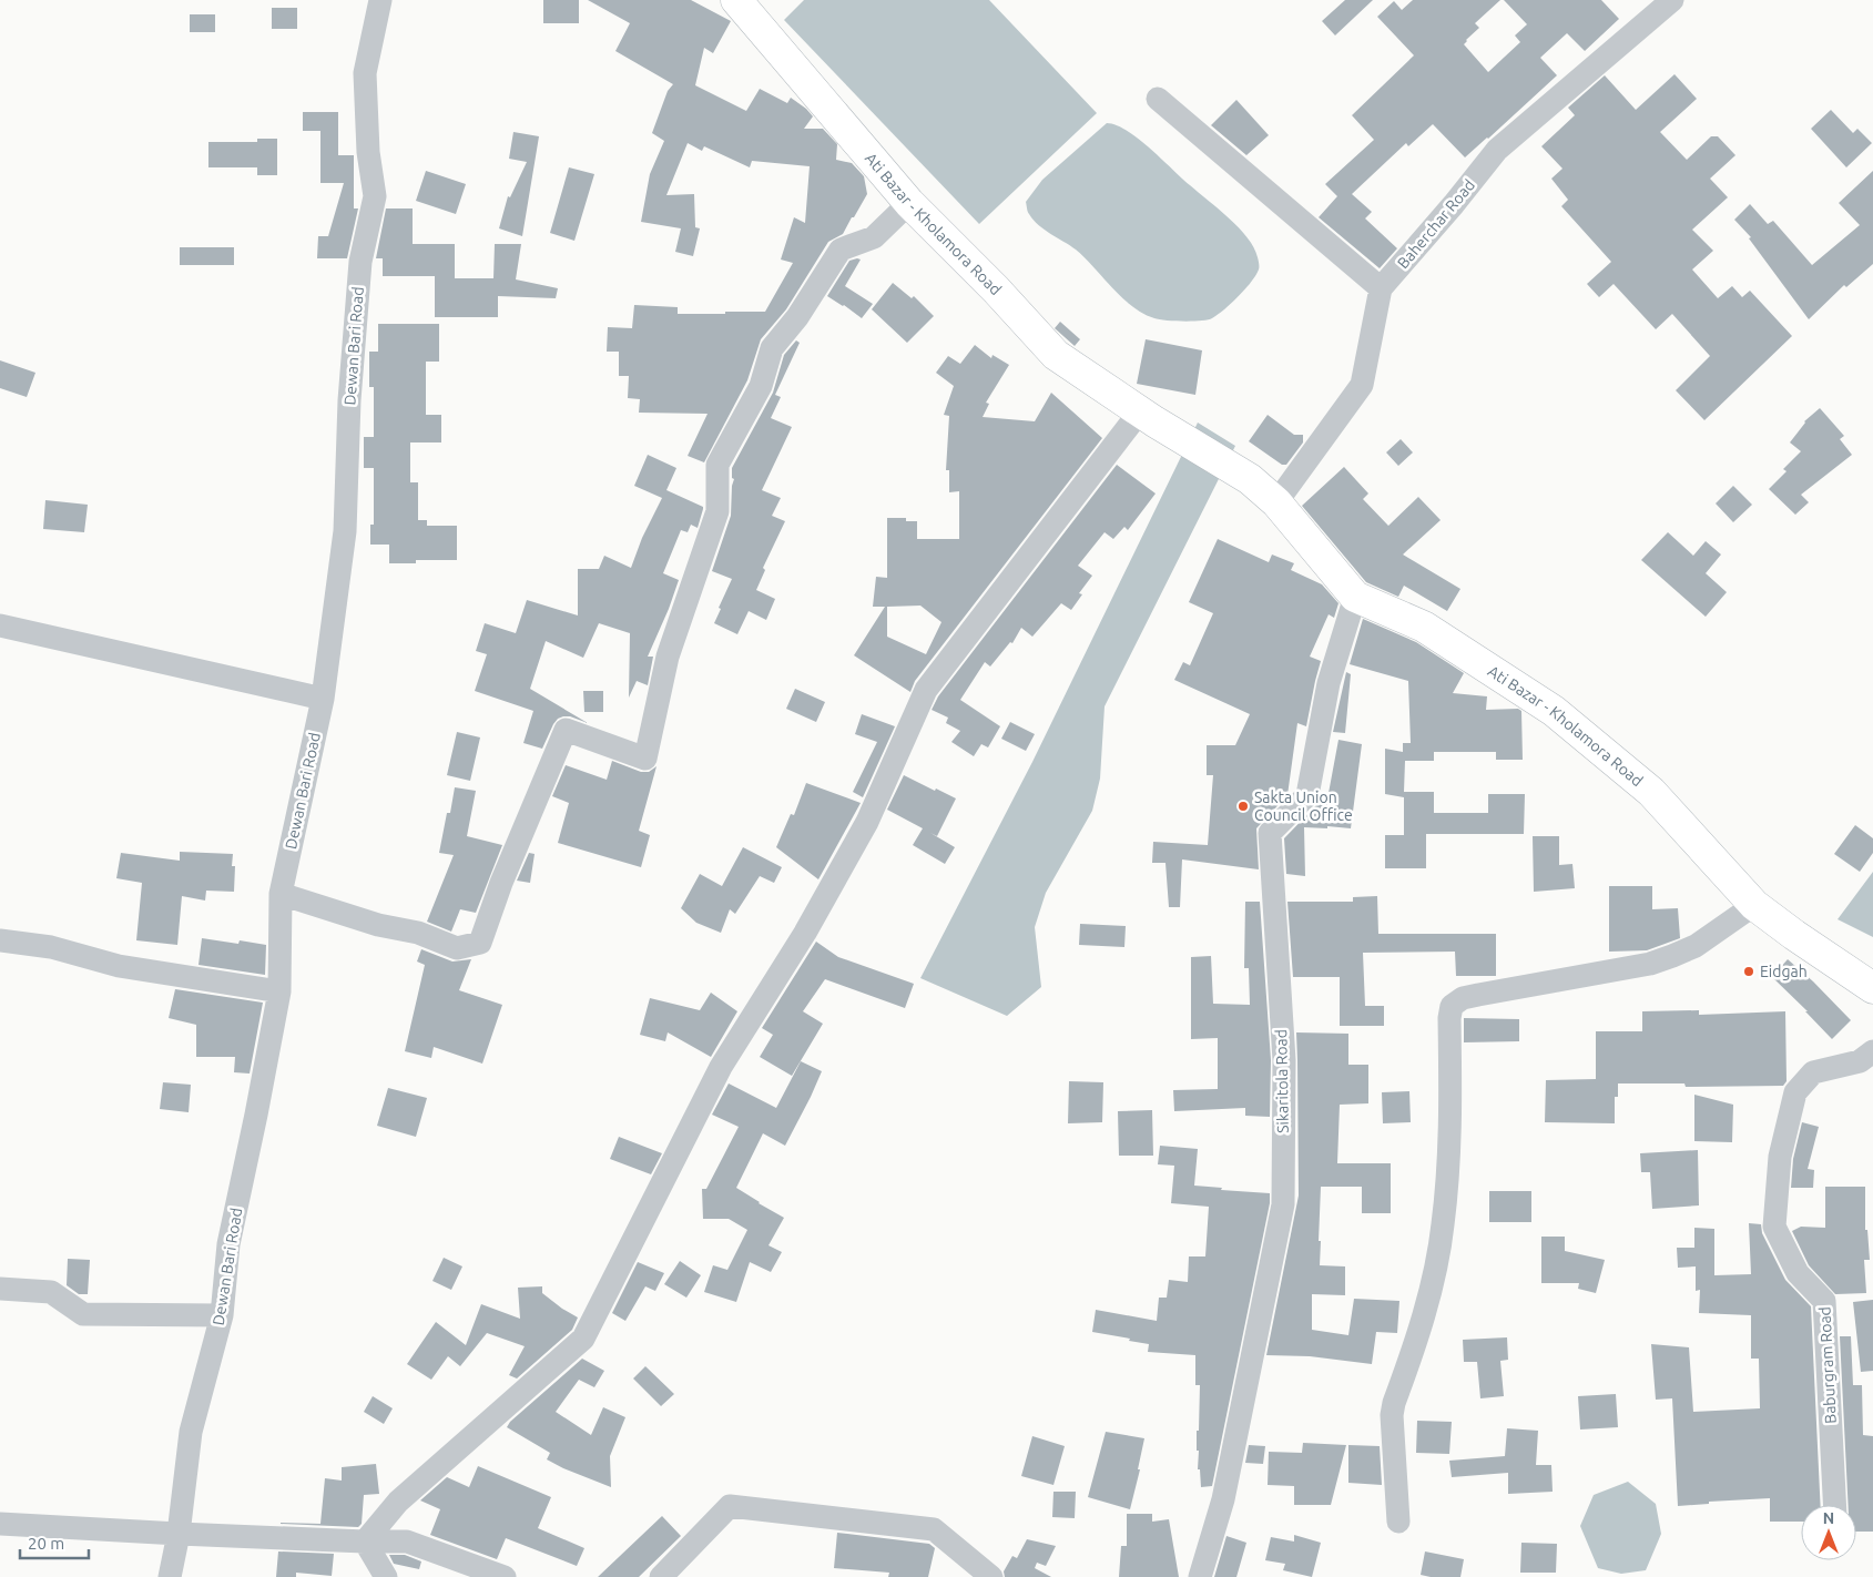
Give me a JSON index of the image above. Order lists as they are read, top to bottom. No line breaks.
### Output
{"streets":{"main road":["Ati Bazar - Kholamora Road"],"street":["Baherchar Road","Dewan Bari Road","Sikaritola Road","Baburgram Road"]},"crossings":[["Ati Bazar - Kholamora Road","Baherchar Road"],["Ati Bazar - Kholamora Road","Sikaritola Road"]],"places":["Sakta Union Council Office","Eidgah"],"scale_bar":"20 m","north":"top"}
